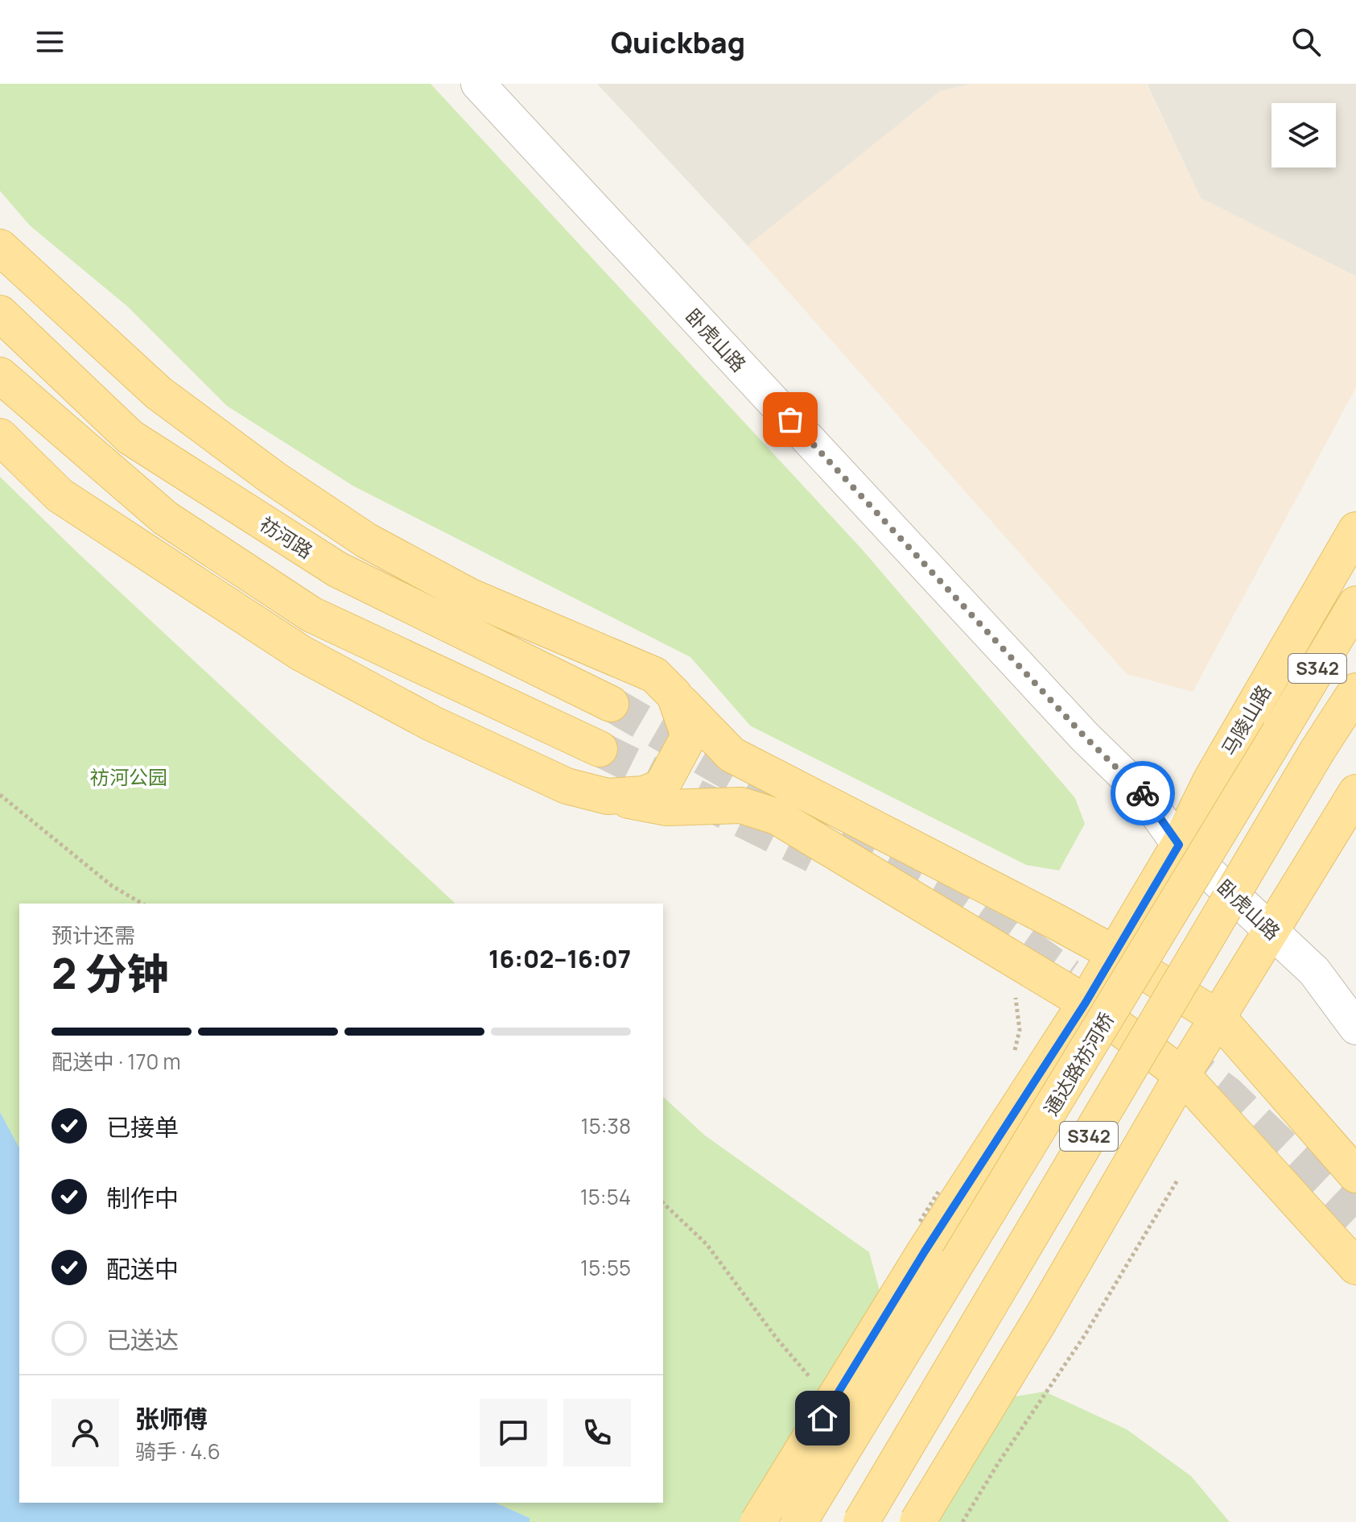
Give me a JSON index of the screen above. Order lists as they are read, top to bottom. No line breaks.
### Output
{"streets":{"main road":["祊河路","S342","马陵山路","通达路祊河桥"],"street":["卧虎山路"]},"crossings":[["卧虎山路","马陵山路"]],"parks":["祊河公园"],"page":{"header":"Quickbag","heading":["2 分钟","预计还需","16:02–16:07"],"panel":["张师傅","骑手 · 4.6"],"bar":"配送中 · 170 m","list":[["已接单","15:38"],["制作中","15:54"],["配送中","15:55"],"已送达"]}}
